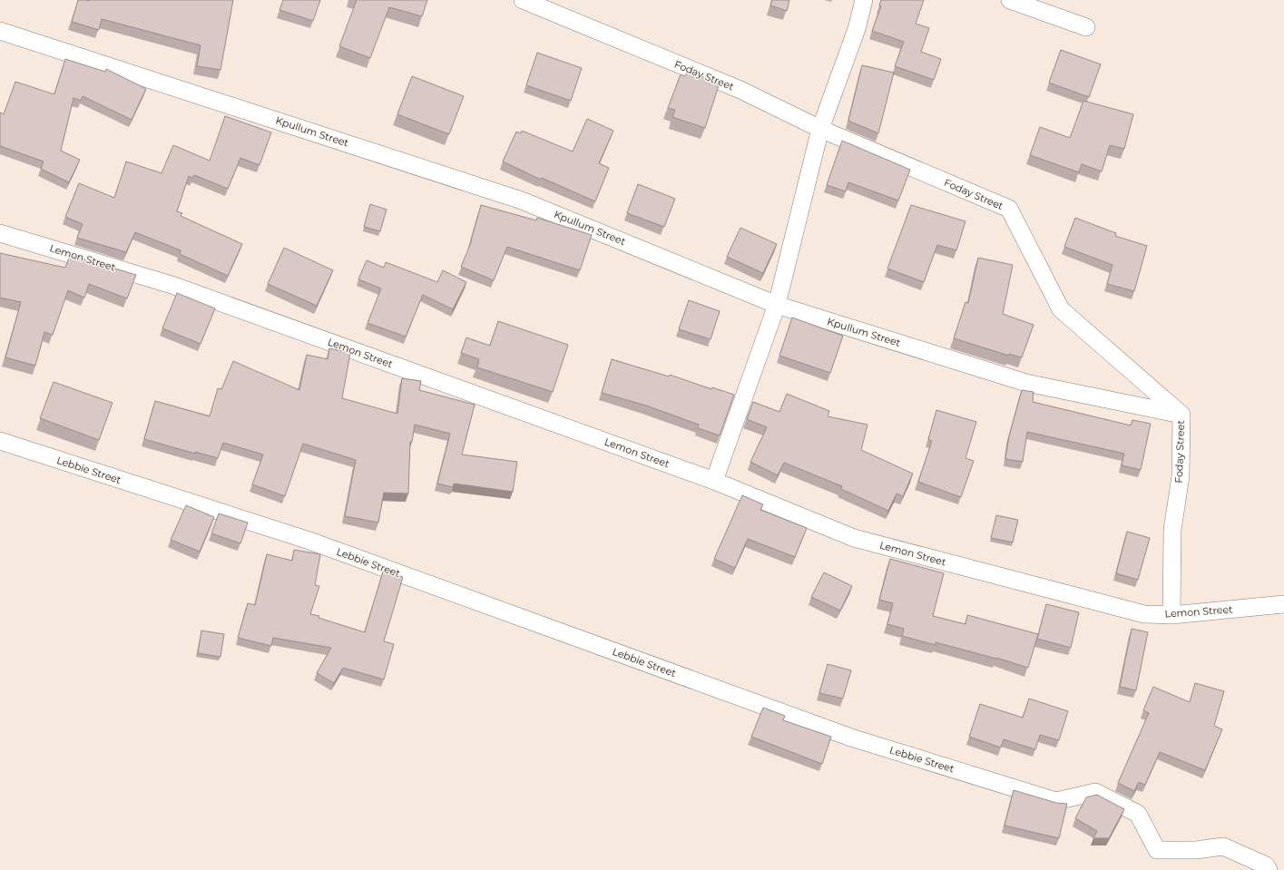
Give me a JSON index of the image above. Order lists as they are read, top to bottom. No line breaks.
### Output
{"streets":{"street":["Foday Street","Kpullum Street","Lemon Street","Lebbie Street"]},"crossings":[["Foday Street","Kpullum Street"],["Foday Street","Lemon Street"]]}
